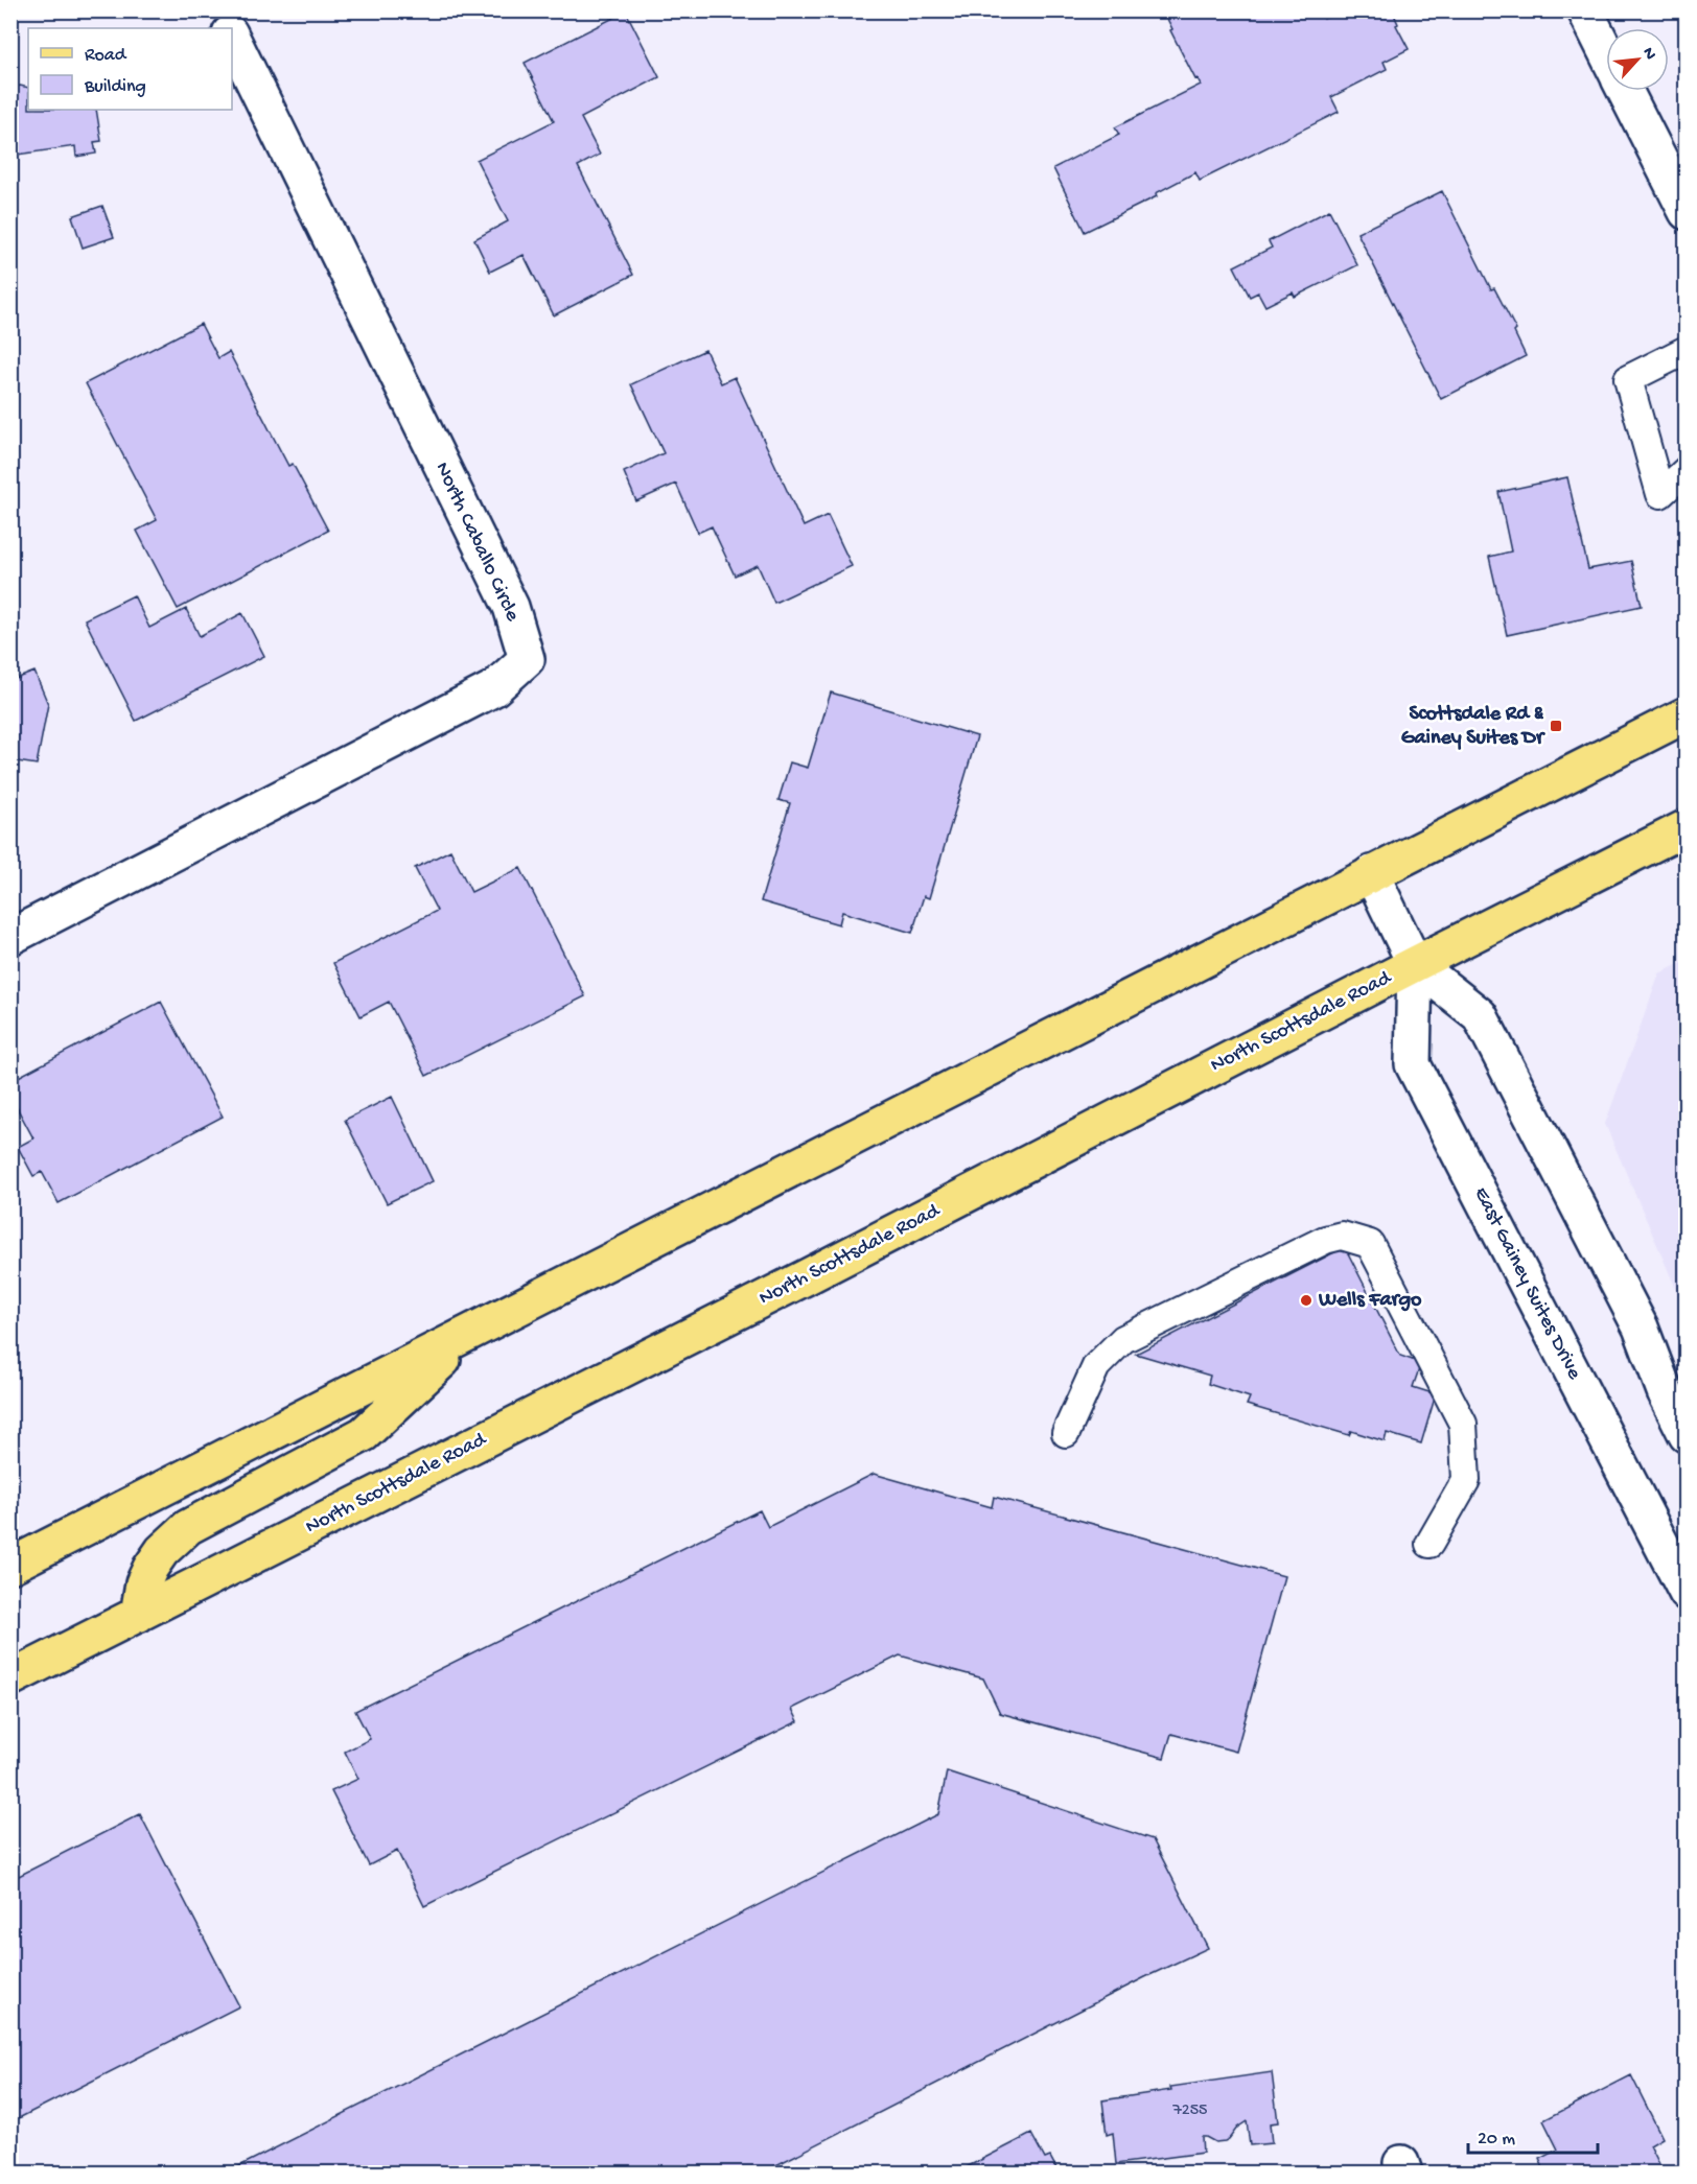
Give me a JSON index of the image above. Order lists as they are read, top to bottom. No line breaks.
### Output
{"streets":{"main road":["North Scottsdale Road"],"street":["North Caballo Circle","East Gainey Suites Drive"]},"crossings":[["North Scottsdale Road","East Gainey Suites Drive"]],"places":{"transit":["Scottsdale Rd & Gainey Suites Dr"],"other":["Wells Fargo"]},"house_numbers":["7255"],"legend":["Road","Building"],"scale_bar":"20 m","north":"top right"}
